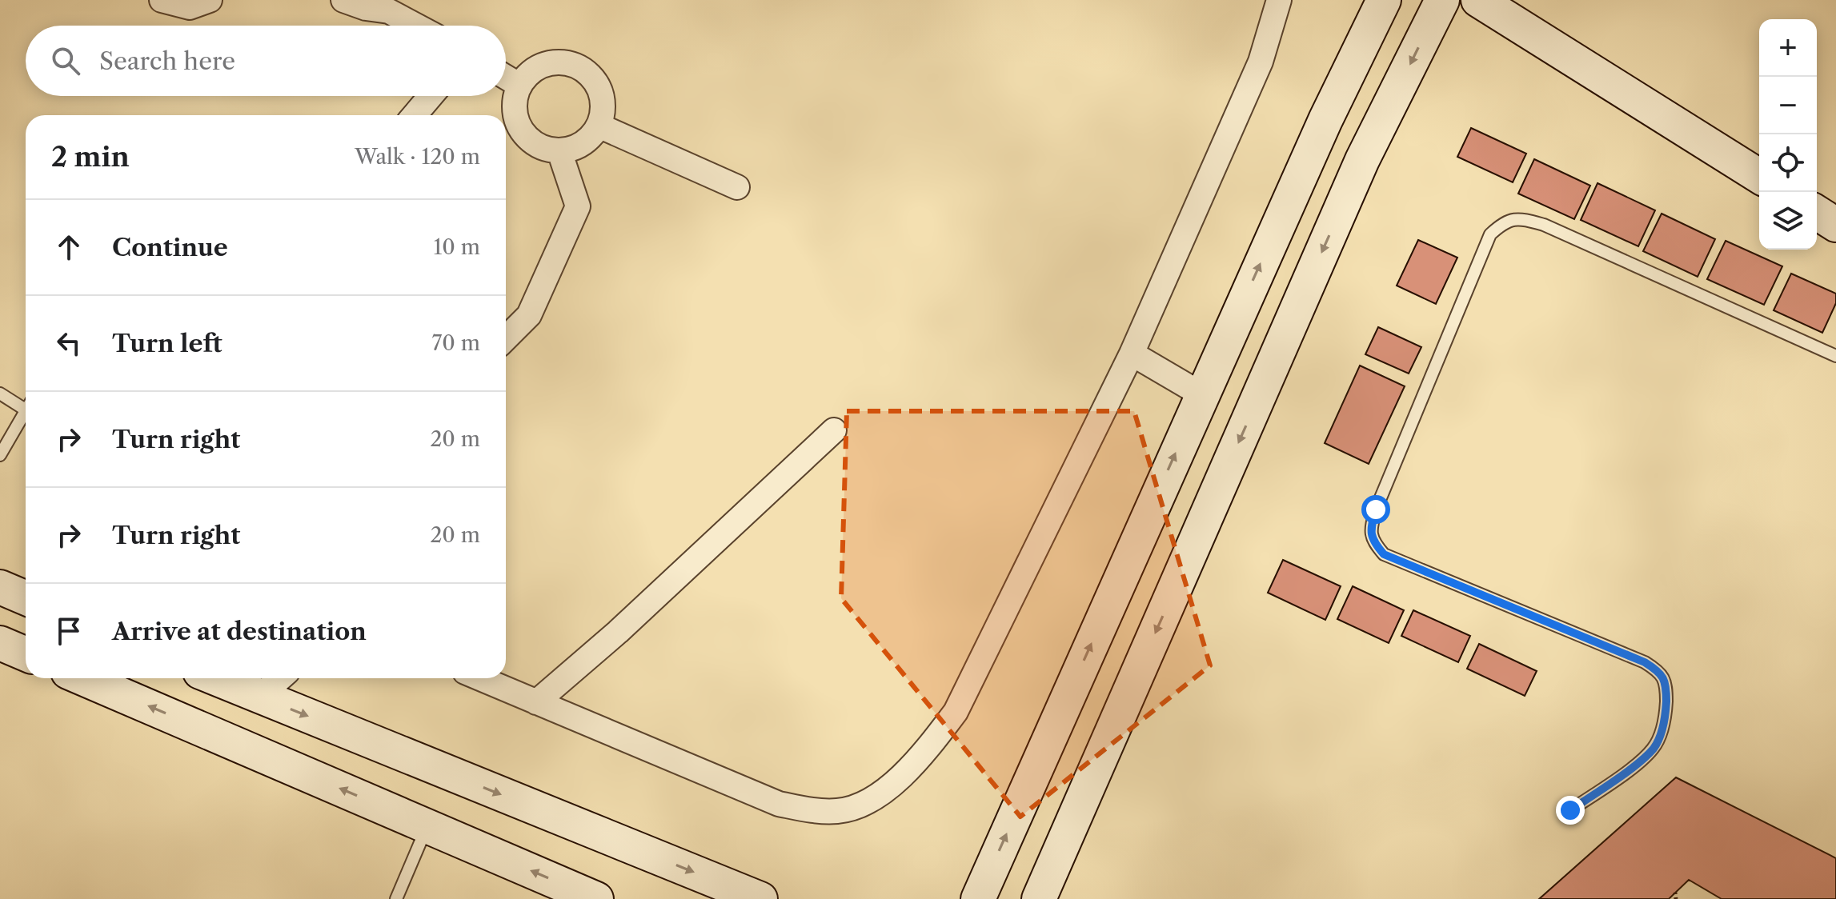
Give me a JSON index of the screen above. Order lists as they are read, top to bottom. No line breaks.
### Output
{"page":{"map_buttons":["+","−"],"search":"Search here","heading":["2 min","Walk · 120 m"],"list":[["Continue","10 m"],["Turn left","70 m"],["Turn right","20 m"],["Turn right","20 m"],"Arrive at destination"]}}
